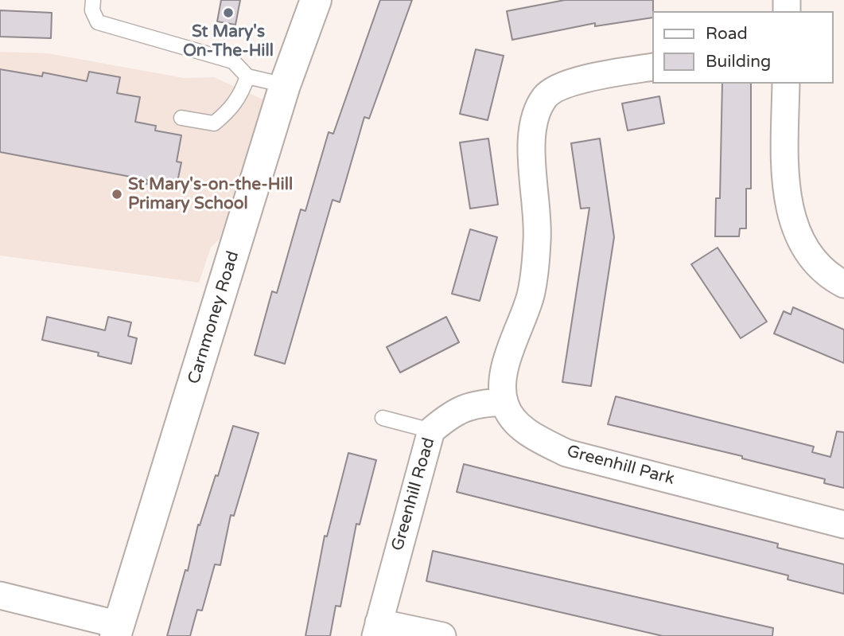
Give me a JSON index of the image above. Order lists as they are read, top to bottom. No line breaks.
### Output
{"streets":{"street":["Carnmoney Road","Greenhill Park","Greenhill Road"]},"crossings":[["Greenhill Park","Greenhill Road"]],"places":["St Mary's On-The-Hill","St Mary's-on-the-Hill Primary School"],"legend":["Road","Building"]}
